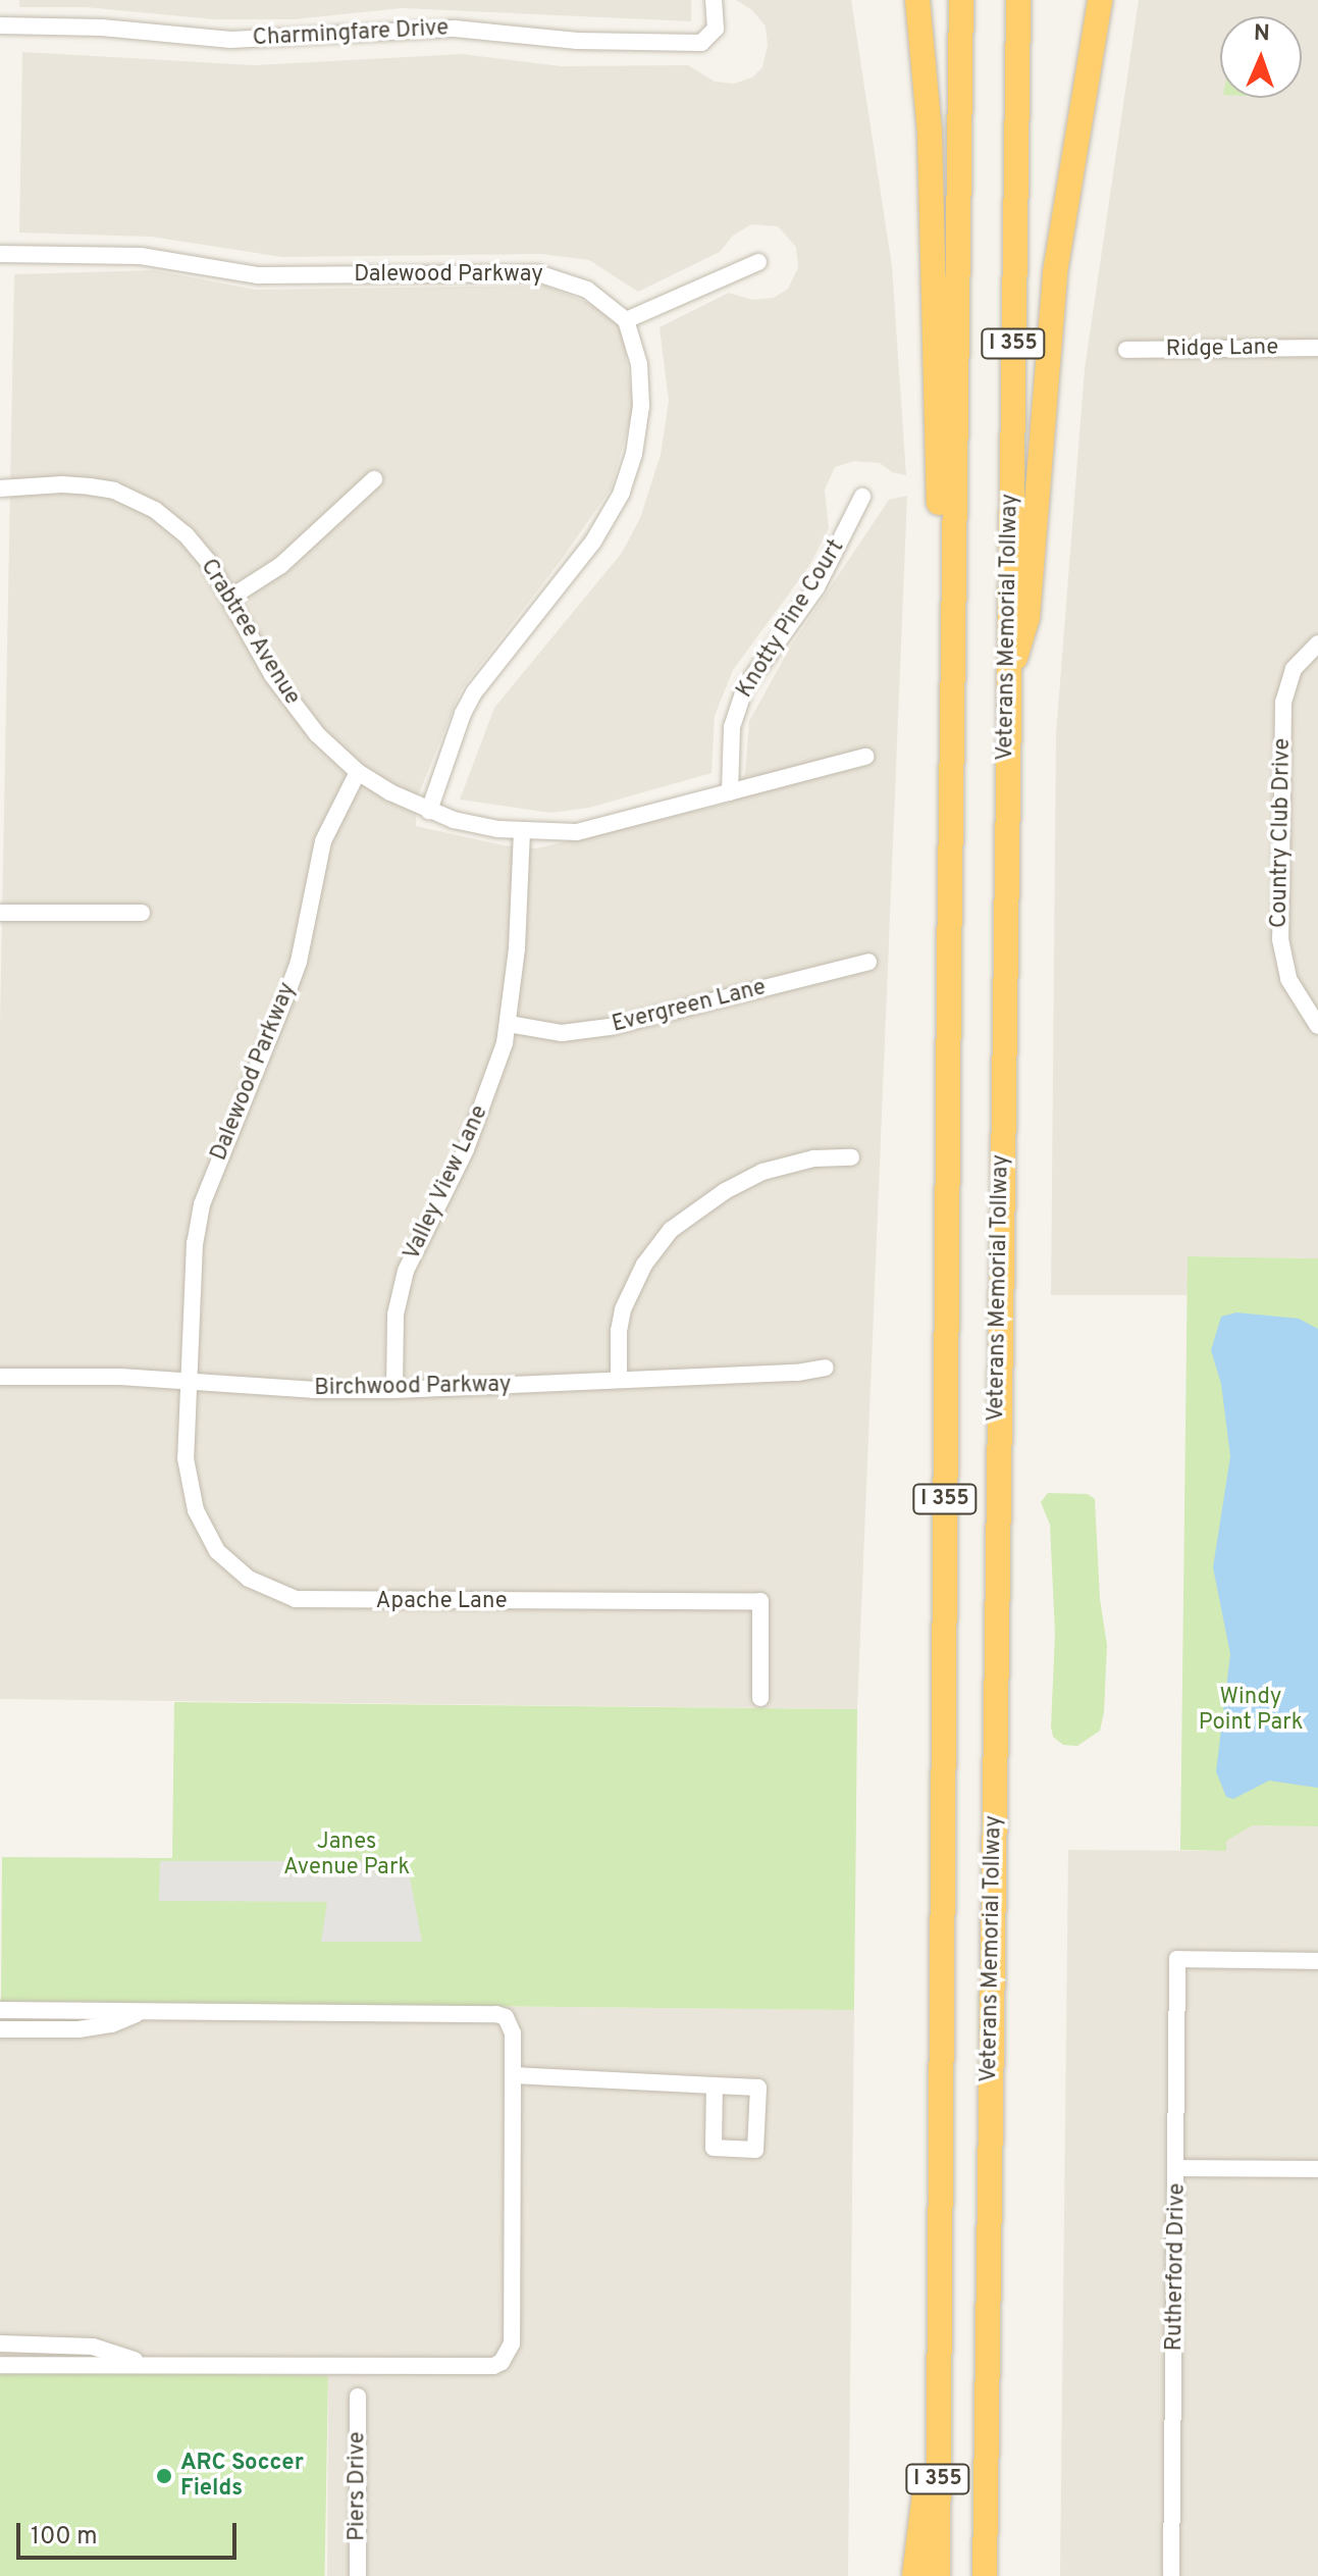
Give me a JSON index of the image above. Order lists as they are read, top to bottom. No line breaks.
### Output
{"streets":{"highway":["I 355","Veterans Memorial Tollway"],"street":["Charmingfare Drive","Dalewood Parkway","Ridge Lane","Knotty Pine Court","Crabtree Avenue","Country Club Drive","Evergreen Lane","Valley View Lane","Birchwood Parkway","Apache Lane","Rutherford Drive","Piers Drive"]},"crossings":[["Dalewood Parkway","Crabtree Avenue"],["Dalewood Parkway","Birchwood Parkway"],["Dalewood Parkway","Apache Lane"],["Knotty Pine Court","Crabtree Avenue"],["Crabtree Avenue","Valley View Lane"],["Evergreen Lane","Valley View Lane"],["Valley View Lane","Birchwood Parkway"],["Birchwood Parkway","Apache Lane"]],"parks":["Windy Point Park","Janes Avenue Park"],"places":["ARC Soccer Fields"],"scale_bar":"100 m","north":"top"}
